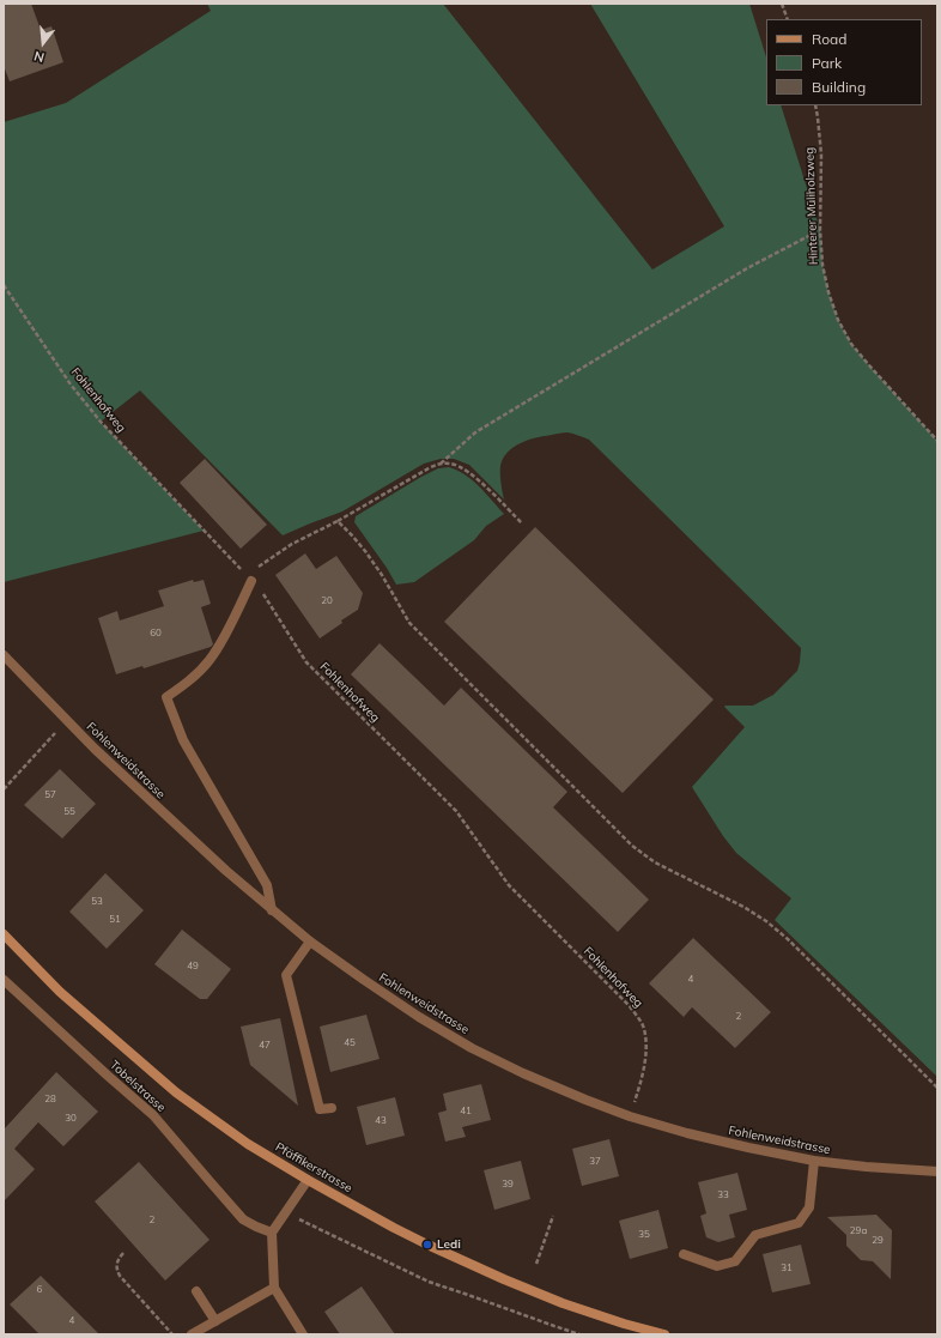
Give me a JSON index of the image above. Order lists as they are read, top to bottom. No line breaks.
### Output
{"streets":{"main road":["Pfäffikerstrasse"],"street":["Fohlenweidstrasse","Tobelstrasse"],"path":["Hinterer Müliholzweg","Fohlenhofweg"]},"crossings":[["Fohlenhofweg","Fohlenweidstrasse"]],"places":["Ledi"],"house_numbers":["20","60","57","55","53","51","49","4","2","45","47","28","41","30","43","37","39","33","2","29a","35","29","31","6","4"],"legend":["Road","Park","Building"],"north":"bottom"}
